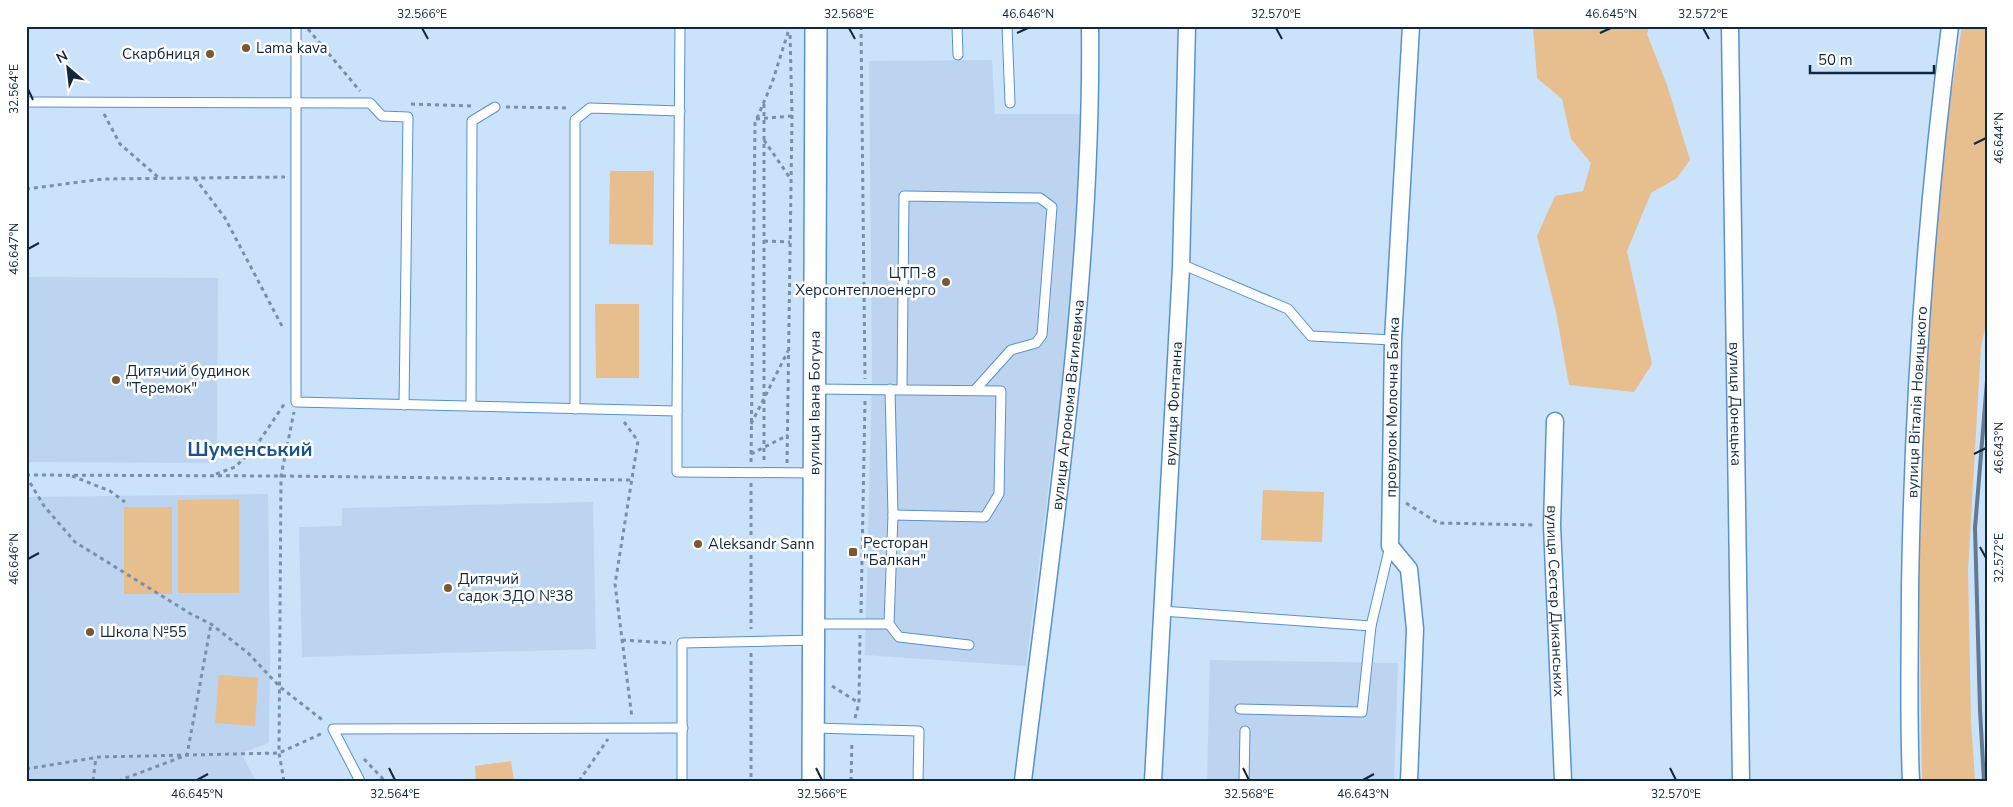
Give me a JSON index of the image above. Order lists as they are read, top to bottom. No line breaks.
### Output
{"streets":{"street":["вулиця Віталія Новицького","вулиця Івана Богуна","вулиця Агронома Вагилевича","вулиця Фонтанна","вулиця Донецька","провулок Молочна Балка","вулиця Сестер Диканських"]},"districts":["Шуменський"],"places":{"other":["Lama kava","Скарбниця","ЦТП-8 Херсонтеплоенерго","Дитячий будинок \"Теремок\"","Aleksandr Sann","Дитячий садок ЗДО №38","Школа №55"],"transit":["Ресторан \"Балкан\""]},"scale_bar":"50 m","north":"top left","coordinates":["32.566°E","32.568°E","46.646°N","32.570°E","46.645°N","32.572°E","32.564°E","46.644°N","46.647°N","46.643°N"]}
